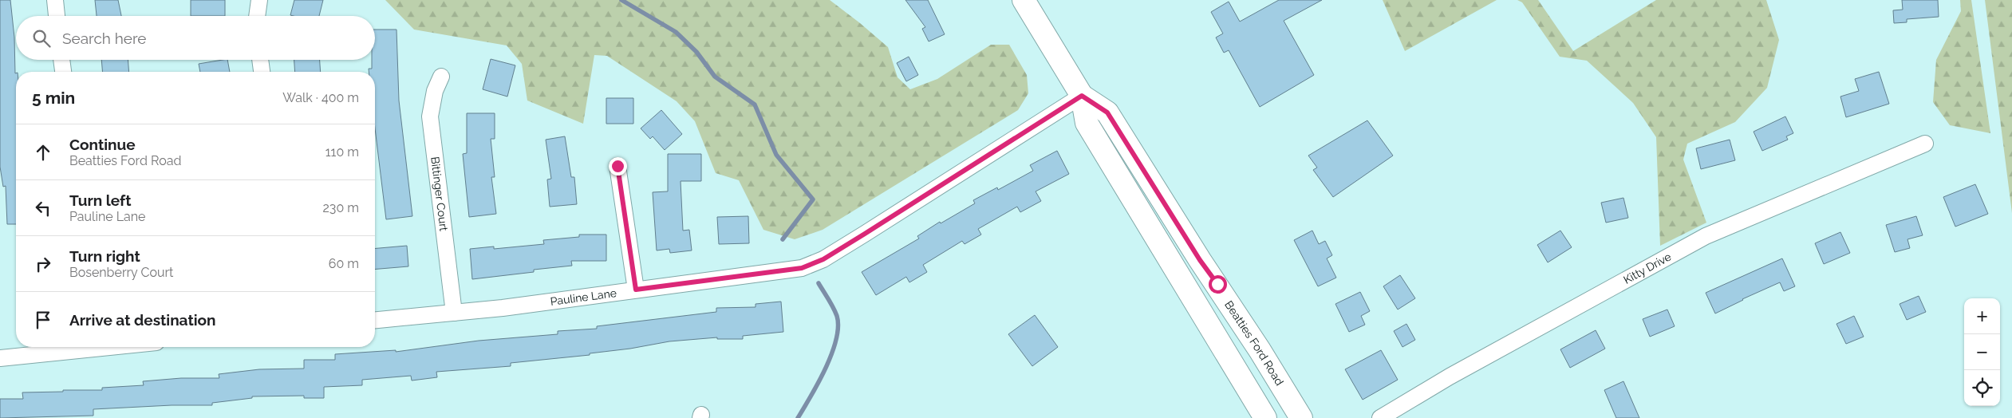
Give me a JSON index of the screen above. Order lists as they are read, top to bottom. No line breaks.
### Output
{"streets":{"main road":["Beatties Ford Road"],"street":["Bittinger Court","Kitty Drive","Pauline Lane"]},"crossings":[["Bittinger Court","Pauline Lane"],["Pauline Lane","Beatties Ford Road"]],"page":{"search":"Search here","heading":["5 min","Walk · 400 m"],"list":[["Continue","Beatties Ford Road","110 m"],["Turn left","Pauline Lane","230 m"],["Turn right","Bosenberry Court","60 m"],"Arrive at destination"],"map_buttons":["+","−"]}}
